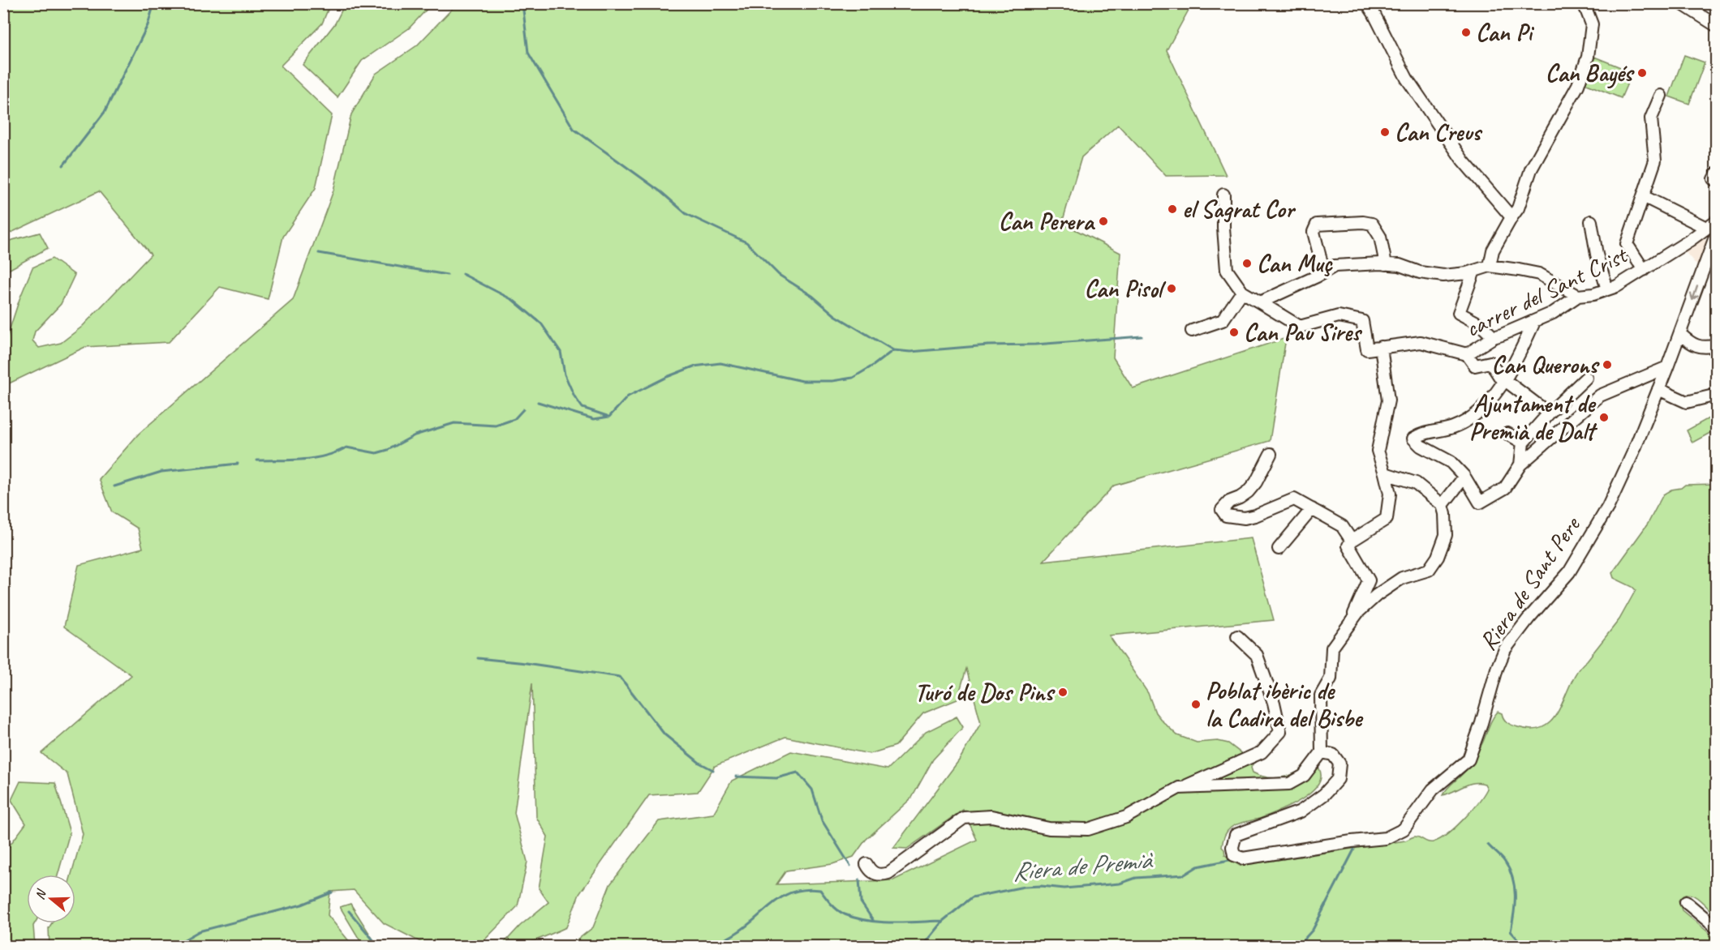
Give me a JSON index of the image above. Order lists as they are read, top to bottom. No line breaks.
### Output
{"streets":{"street":["carrer del Sant Crist","Riera de Sant Pere"]},"crossings":[["carrer del Sant Crist","Riera de Sant Pere"]],"water":["Riera de Premià"],"places":["Can Pi","Can Bayés","Can Creus","el Sagrat Cor","Can Perera","Can Muç","Can Pisol","Can Pau Sires","Can Querons","Ajuntament de Premià de Dalt","Turó de Dos Pins","Poblat ibèric de la Cadira del Bisbe"],"north":"left"}
